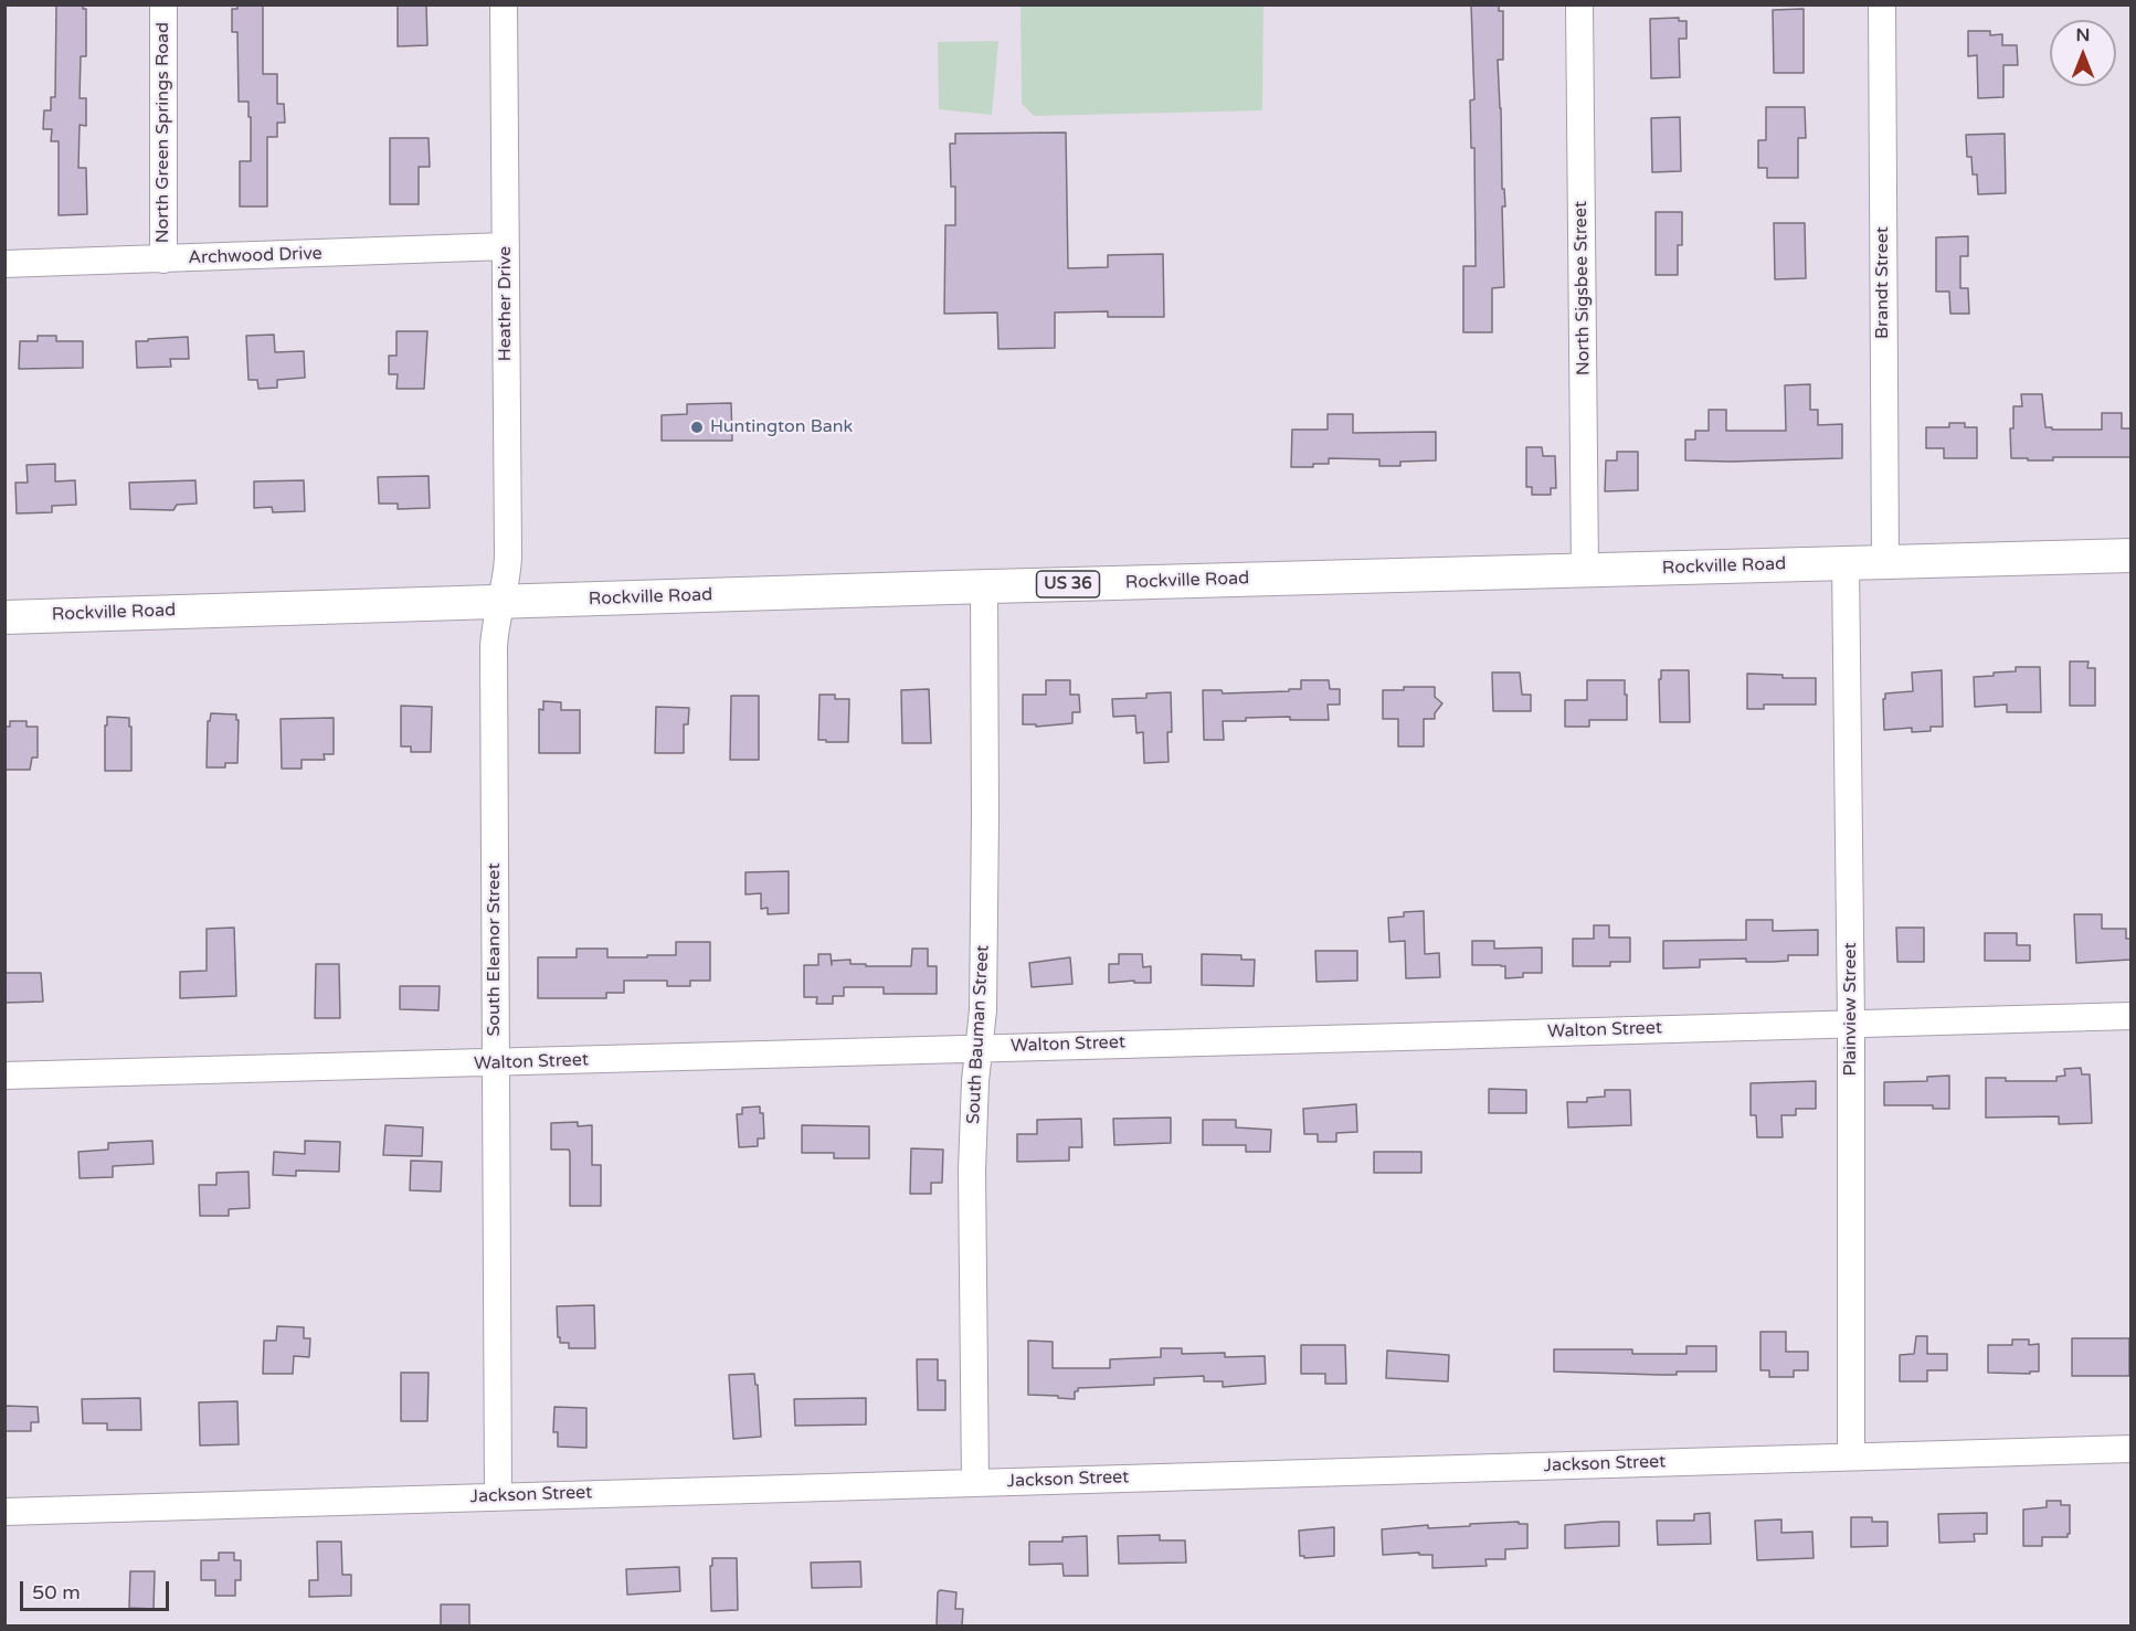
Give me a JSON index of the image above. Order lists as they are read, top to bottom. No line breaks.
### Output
{"streets":{"main road":["Rockville Road","US 36"],"street":["North Green Springs Road","Archwood Drive","Brandt Street","North Sigsbee Street","Heather Drive","South Eleanor Street","Plainview Street","Walton Street","South Bauman Street","Jackson Street"]},"crossings":[["North Green Springs Road","Archwood Drive"],["Archwood Drive","Heather Drive"],["Brandt Street","Rockville Road"],["North Sigsbee Street","Rockville Road"],["Heather Drive","Rockville Road"],["Heather Drive","South Eleanor Street"],["Rockville Road","South Eleanor Street"],["Rockville Road","Plainview Street"],["Rockville Road","South Bauman Street"],["South Eleanor Street","Walton Street"],["South Eleanor Street","Jackson Street"],["Plainview Street","Walton Street"],["Plainview Street","Jackson Street"],["Walton Street","South Bauman Street"],["South Bauman Street","Jackson Street"]],"places":["Huntington Bank"],"scale_bar":"50 m","north":"top"}
